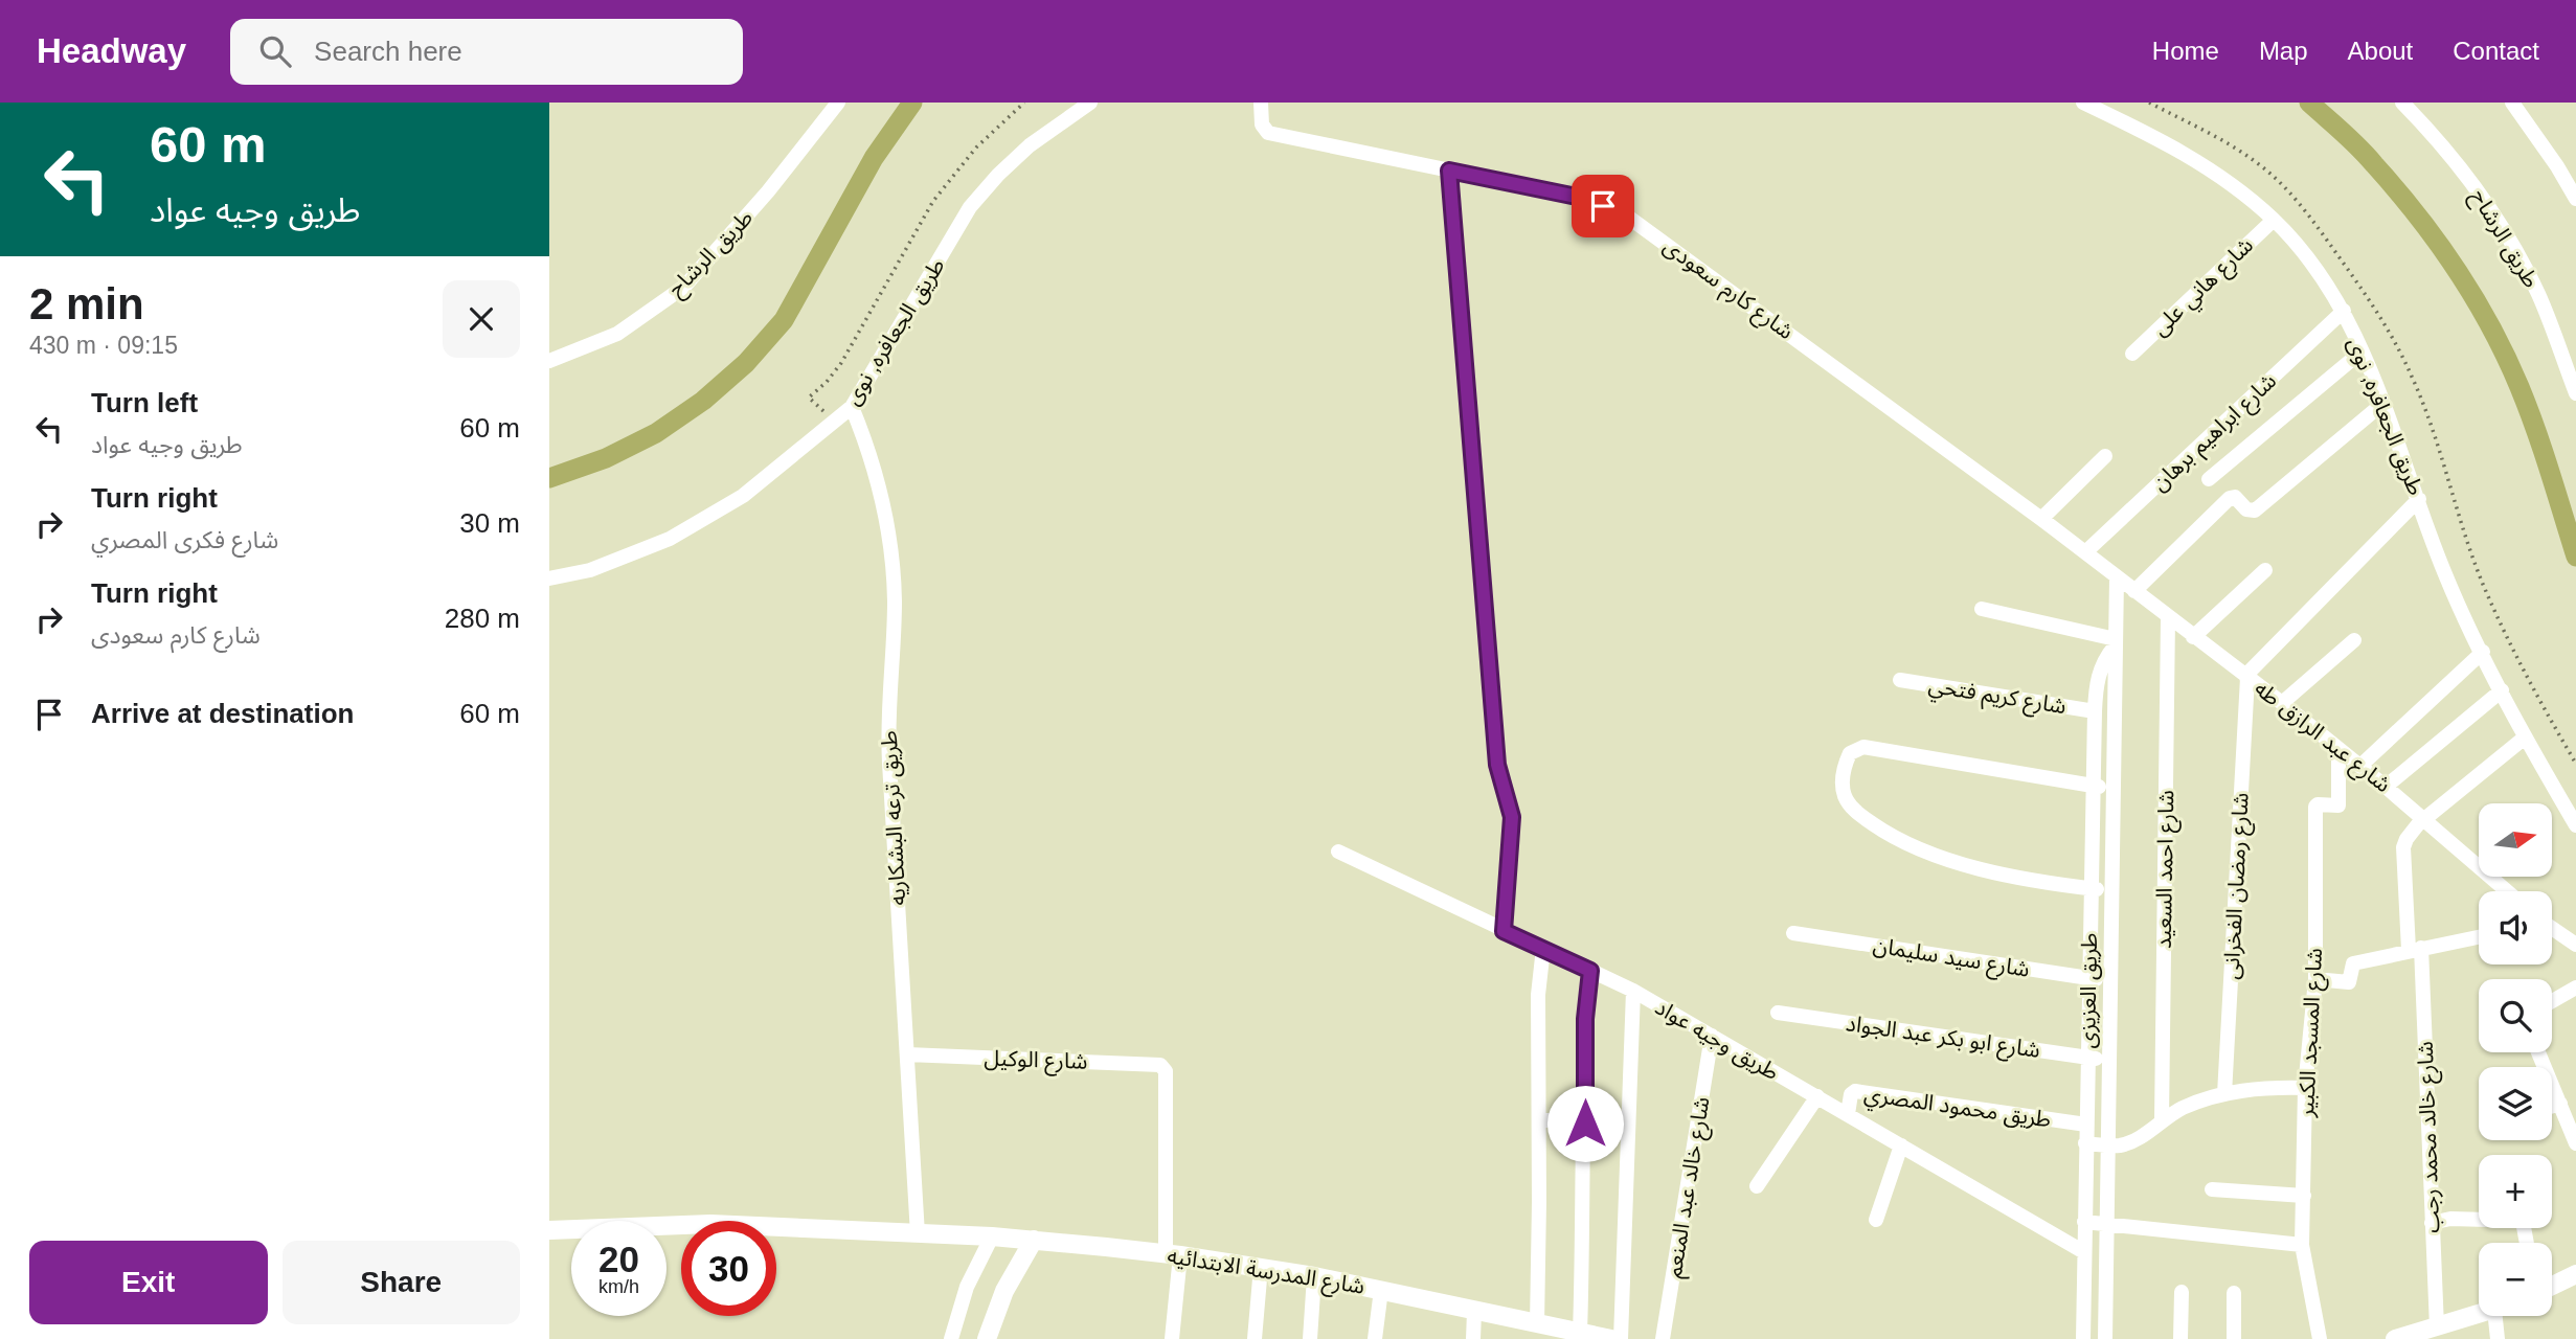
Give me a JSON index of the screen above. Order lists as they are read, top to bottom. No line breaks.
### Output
{"streets":{"street":["طريق الرشاح","شارع هاني على","شارع كارم سعودى","طريق الجعافره, نوى","شارع ابراهيم برهان","شارع كريم فتحي","شارع عبد الرازق طه","طريق ترعه البشكاريه","شارع احمد السعيد","شارع رمضان الفخرانى","شارع سيد سليمان","طريق العزيزى","شارع المسجد الكبير","شارع ابو بكر عبد الجواد","طريق وجيه عواد","شارع الوكيل","طريق محمود المصري","شارع خالد محمد رجب","شارع خالد عبد المنعم","شارع المدرسة الابتدائيه"]},"crossings":[["شارع هاني على","طريق الجعافره, نوى"],["شارع كارم سعودى","شارع ابراهيم برهان"],["شارع كارم سعودى","شارع عبد الرازق طه"],["شارع كارم سعودى","طريق العزيزى"],["طريق الجعافره, نوى","شارع ابراهيم برهان"],["طريق الجعافره, نوى","طريق ترعه البشكاريه"],["طريق الجعافره, نوى","شارع خالد محمد رجب"],["شارع كريم فتحي","طريق العزيزى"],["شارع عبد الرازق طه","شارع احمد السعيد"],["شارع عبد الرازق طه","شارع رمضان الفخرانى"],["شارع عبد الرازق طه","طريق العزيزى"],["شارع عبد الرازق طه","شارع المسجد الكبير"],["شارع عبد الرازق طه","شارع خالد محمد رجب"],["طريق ترعه البشكاريه","شارع الوكيل"],["طريق ترعه البشكاريه","شارع المدرسة الابتدائيه"],["شارع سيد سليمان","طريق العزيزى"],["طريق العزيزى","شارع ابو بكر عبد الجواد"],["طريق العزيزى","طريق وجيه عواد"],["طريق العزيزى","طريق محمود المصري"],["طريق وجيه عواد","طريق محمود المصري"],["طريق وجيه عواد","شارع خالد عبد المنعم"],["شارع الوكيل","شارع المدرسة الابتدائيه"]],"north":"right","page":{"header":"Headway","search":"Search here","nav":["Home","Map","About","Contact"],"turn":["60 m","طريق وجيه عواد"],"heading":["2 min","430 m · 09:15"],"list":[{"name":"Turn left","note":"طريق وجيه عواد","value":"60 m"},{"name":"Turn right","note":"شارع فكرى المصري","value":"30 m"},{"name":"Turn right","note":"شارع كارم سعودى","value":"280 m"},{"name":"Arrive at destination","value":"60 m"}],"map_buttons":["+","−"],"speed":"20 km/h","limit":"30","buttons":["Exit","Share"]}}
